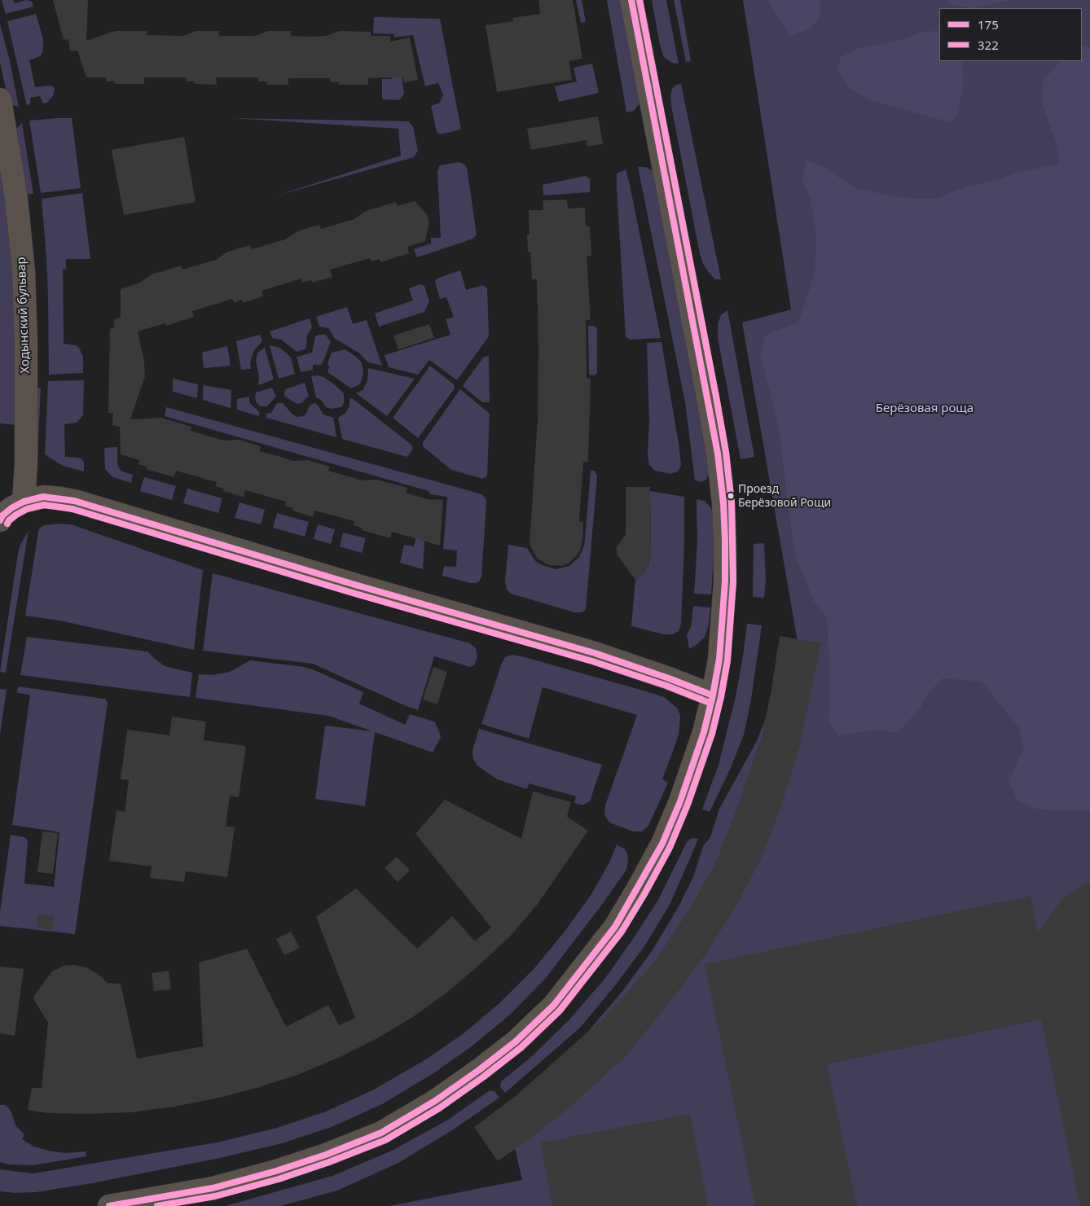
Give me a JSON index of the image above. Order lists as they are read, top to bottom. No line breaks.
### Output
{"streets":{"street":["Ходынский бульвар"]},"parks":["Берёзовая роща"],"places":["Проезд Берёзовой Рощи"],"lines":["transit line 175","transit line 322"],"legend":["175","322"]}
